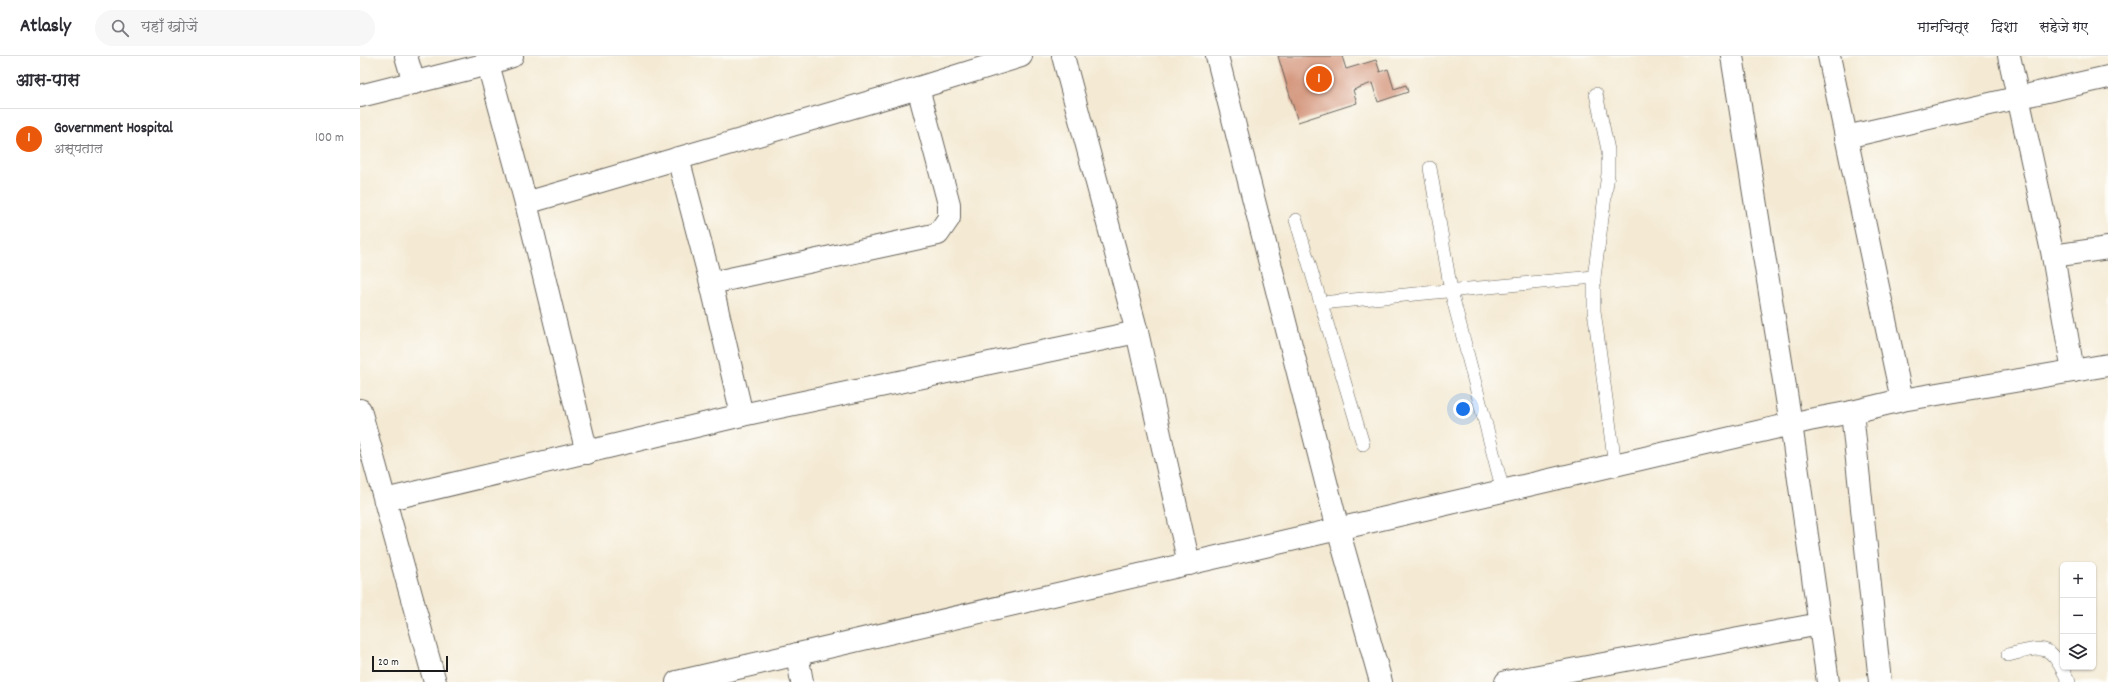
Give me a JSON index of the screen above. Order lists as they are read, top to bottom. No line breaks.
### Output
{"scale_bar":"20 m","page":{"header":"Atlasly","search":"यहाँ खोजें","nav":["मानचित्र","दिशा","सहेजे गए"],"heading":"आस-पास","pins":"1","list":[{"mark":"1","name":"Government Hospital","note":"अस्पताल","value":"100 m"}],"map_buttons":["+","−"],"scale":"20 m"}}
